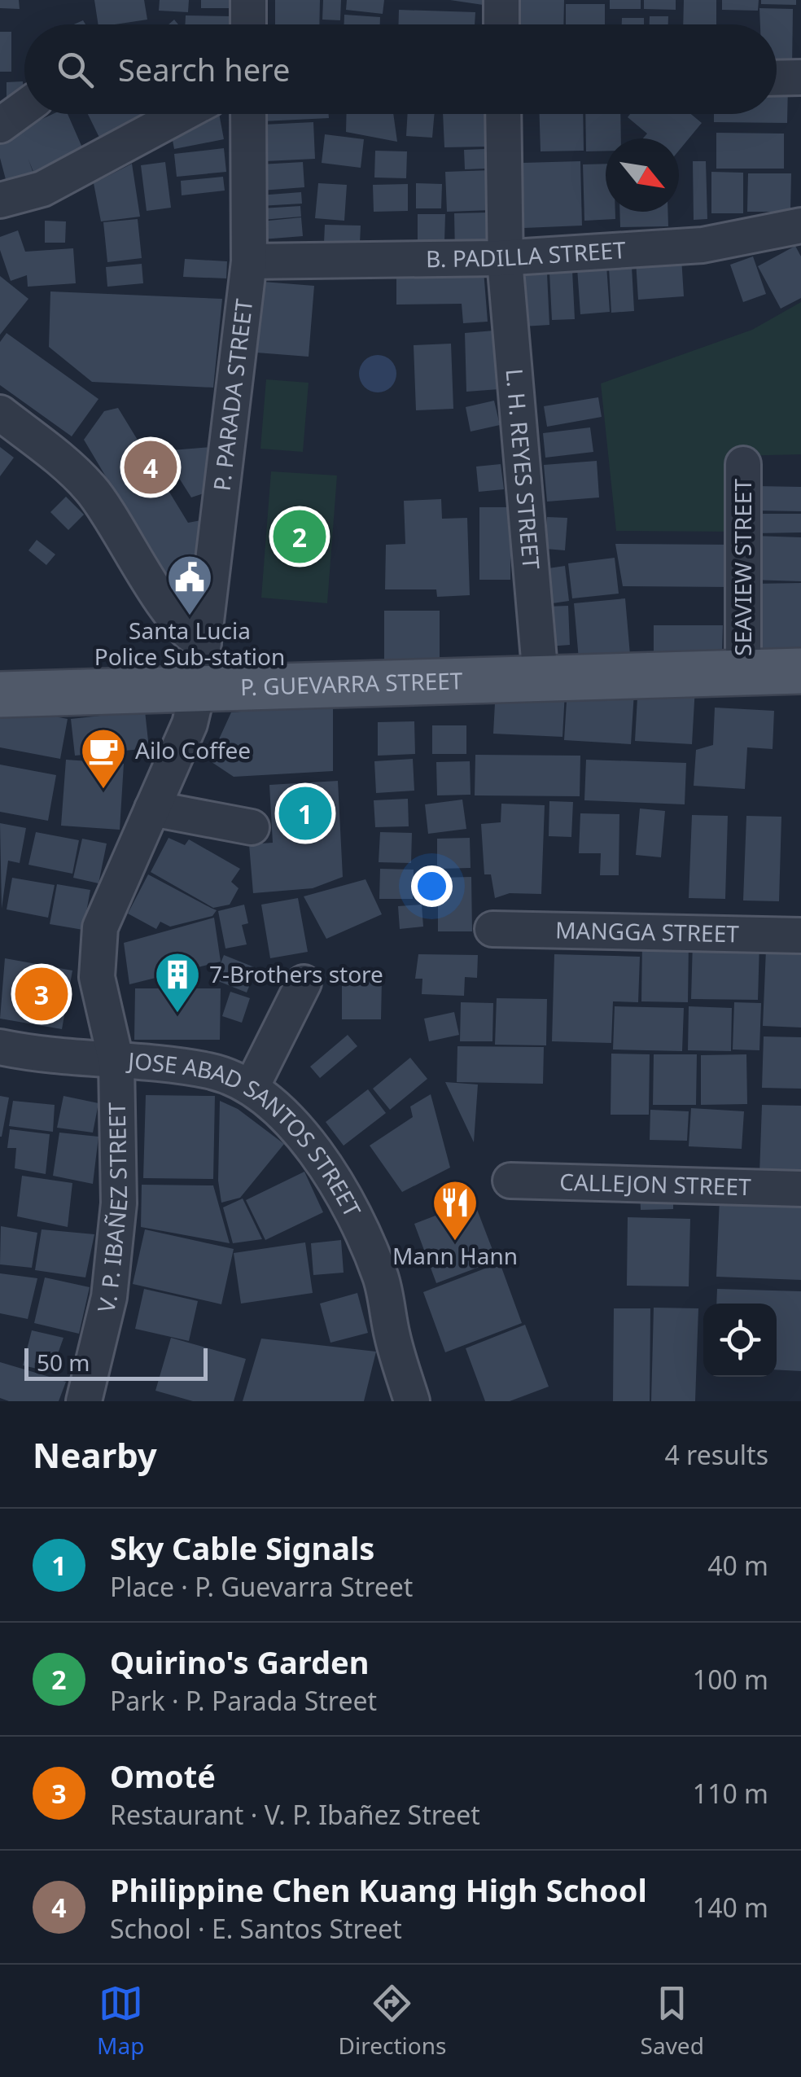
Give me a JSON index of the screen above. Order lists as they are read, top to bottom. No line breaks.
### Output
{"streets":{"main road":["P. GUEVARRA STREET"],"street":["B. PADILLA STREET","P. PARADA STREET","L. H. REYES STREET","SEAVIEW STREET","MANGGA STREET","JOSE ABAD SANTOS STREET","CALLEJON STREET","V. P. IBAÑEZ STREET"]},"crossings":[["B. PADILLA STREET","P. PARADA STREET"],["B. PADILLA STREET","L. H. REYES STREET"],["P. PARADA STREET","P. GUEVARRA STREET"],["P. PARADA STREET","V. P. IBAÑEZ STREET"],["L. H. REYES STREET","P. GUEVARRA STREET"],["SEAVIEW STREET","P. GUEVARRA STREET"],["P. GUEVARRA STREET","V. P. IBAÑEZ STREET"],["JOSE ABAD SANTOS STREET","V. P. IBAÑEZ STREET"]],"places":{"public building":["Santa Lucia Police Sub-station"],"cafe":["Ailo Coffee"],"building":["7-Brothers store"],"restaurant":["Mann Hann"]},"scale_bar":"50 m","north":"bottom right","page":{"search":"Search here","pins":["4","2","1","3"],"scale":"50 m","heading":["Nearby","4 results"],"list":[{"mark":"1","name":"Sky Cable Signals","note":"Place · P. Guevarra Street","value":"40 m"},{"mark":"2","name":"Quirino's Garden","note":"Park · P. Parada Street","value":"100 m"},{"mark":"3","name":"Omoté","note":"Restaurant · V. P. Ibañez Street","value":"110 m"},{"mark":"4","name":"Philippine Chen Kuang High School","note":"School · E. Santos Street","value":"140 m"}],"nav":["Map","Directions","Saved"]}}
